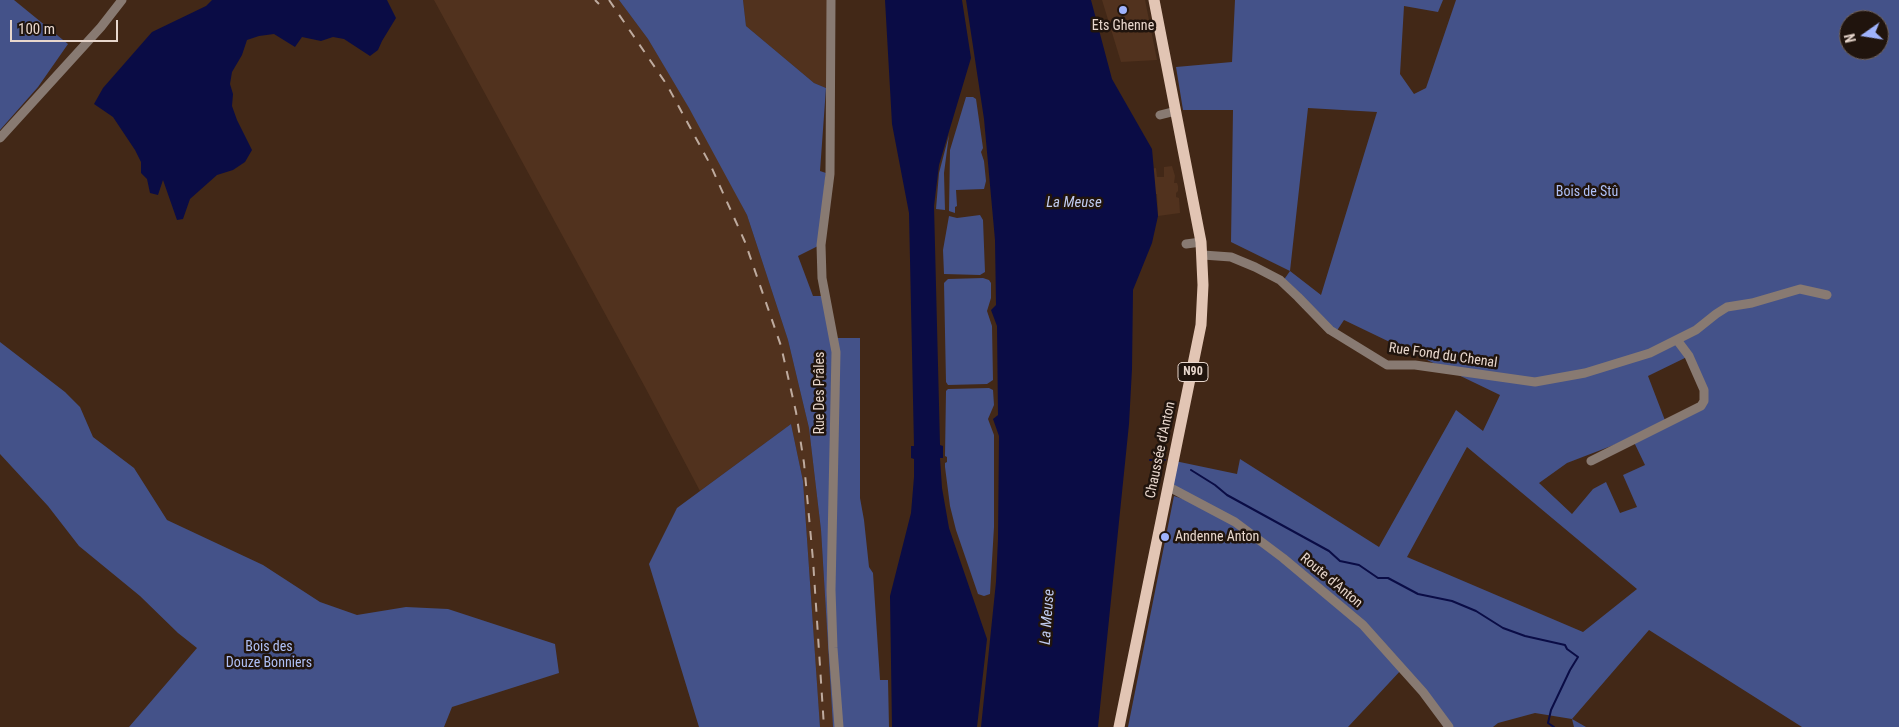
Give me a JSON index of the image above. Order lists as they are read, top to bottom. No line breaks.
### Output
{"streets":{"main road":["N90","Chaussée d'Anton"],"street":["Rue Fond du Chenal","Rue Des Prâles","Route d'Anton"]},"crossings":[["Rue Fond du Chenal","Chaussée d'Anton"],["Chaussée d'Anton","Route d'Anton"]],"water":["La Meuse"],"parks":["Bois de Stû","Bois des Douze Bonniers"],"places":["Ets Ghenne","Andenne Anton"],"scale_bar":"100 m","north":"left"}
